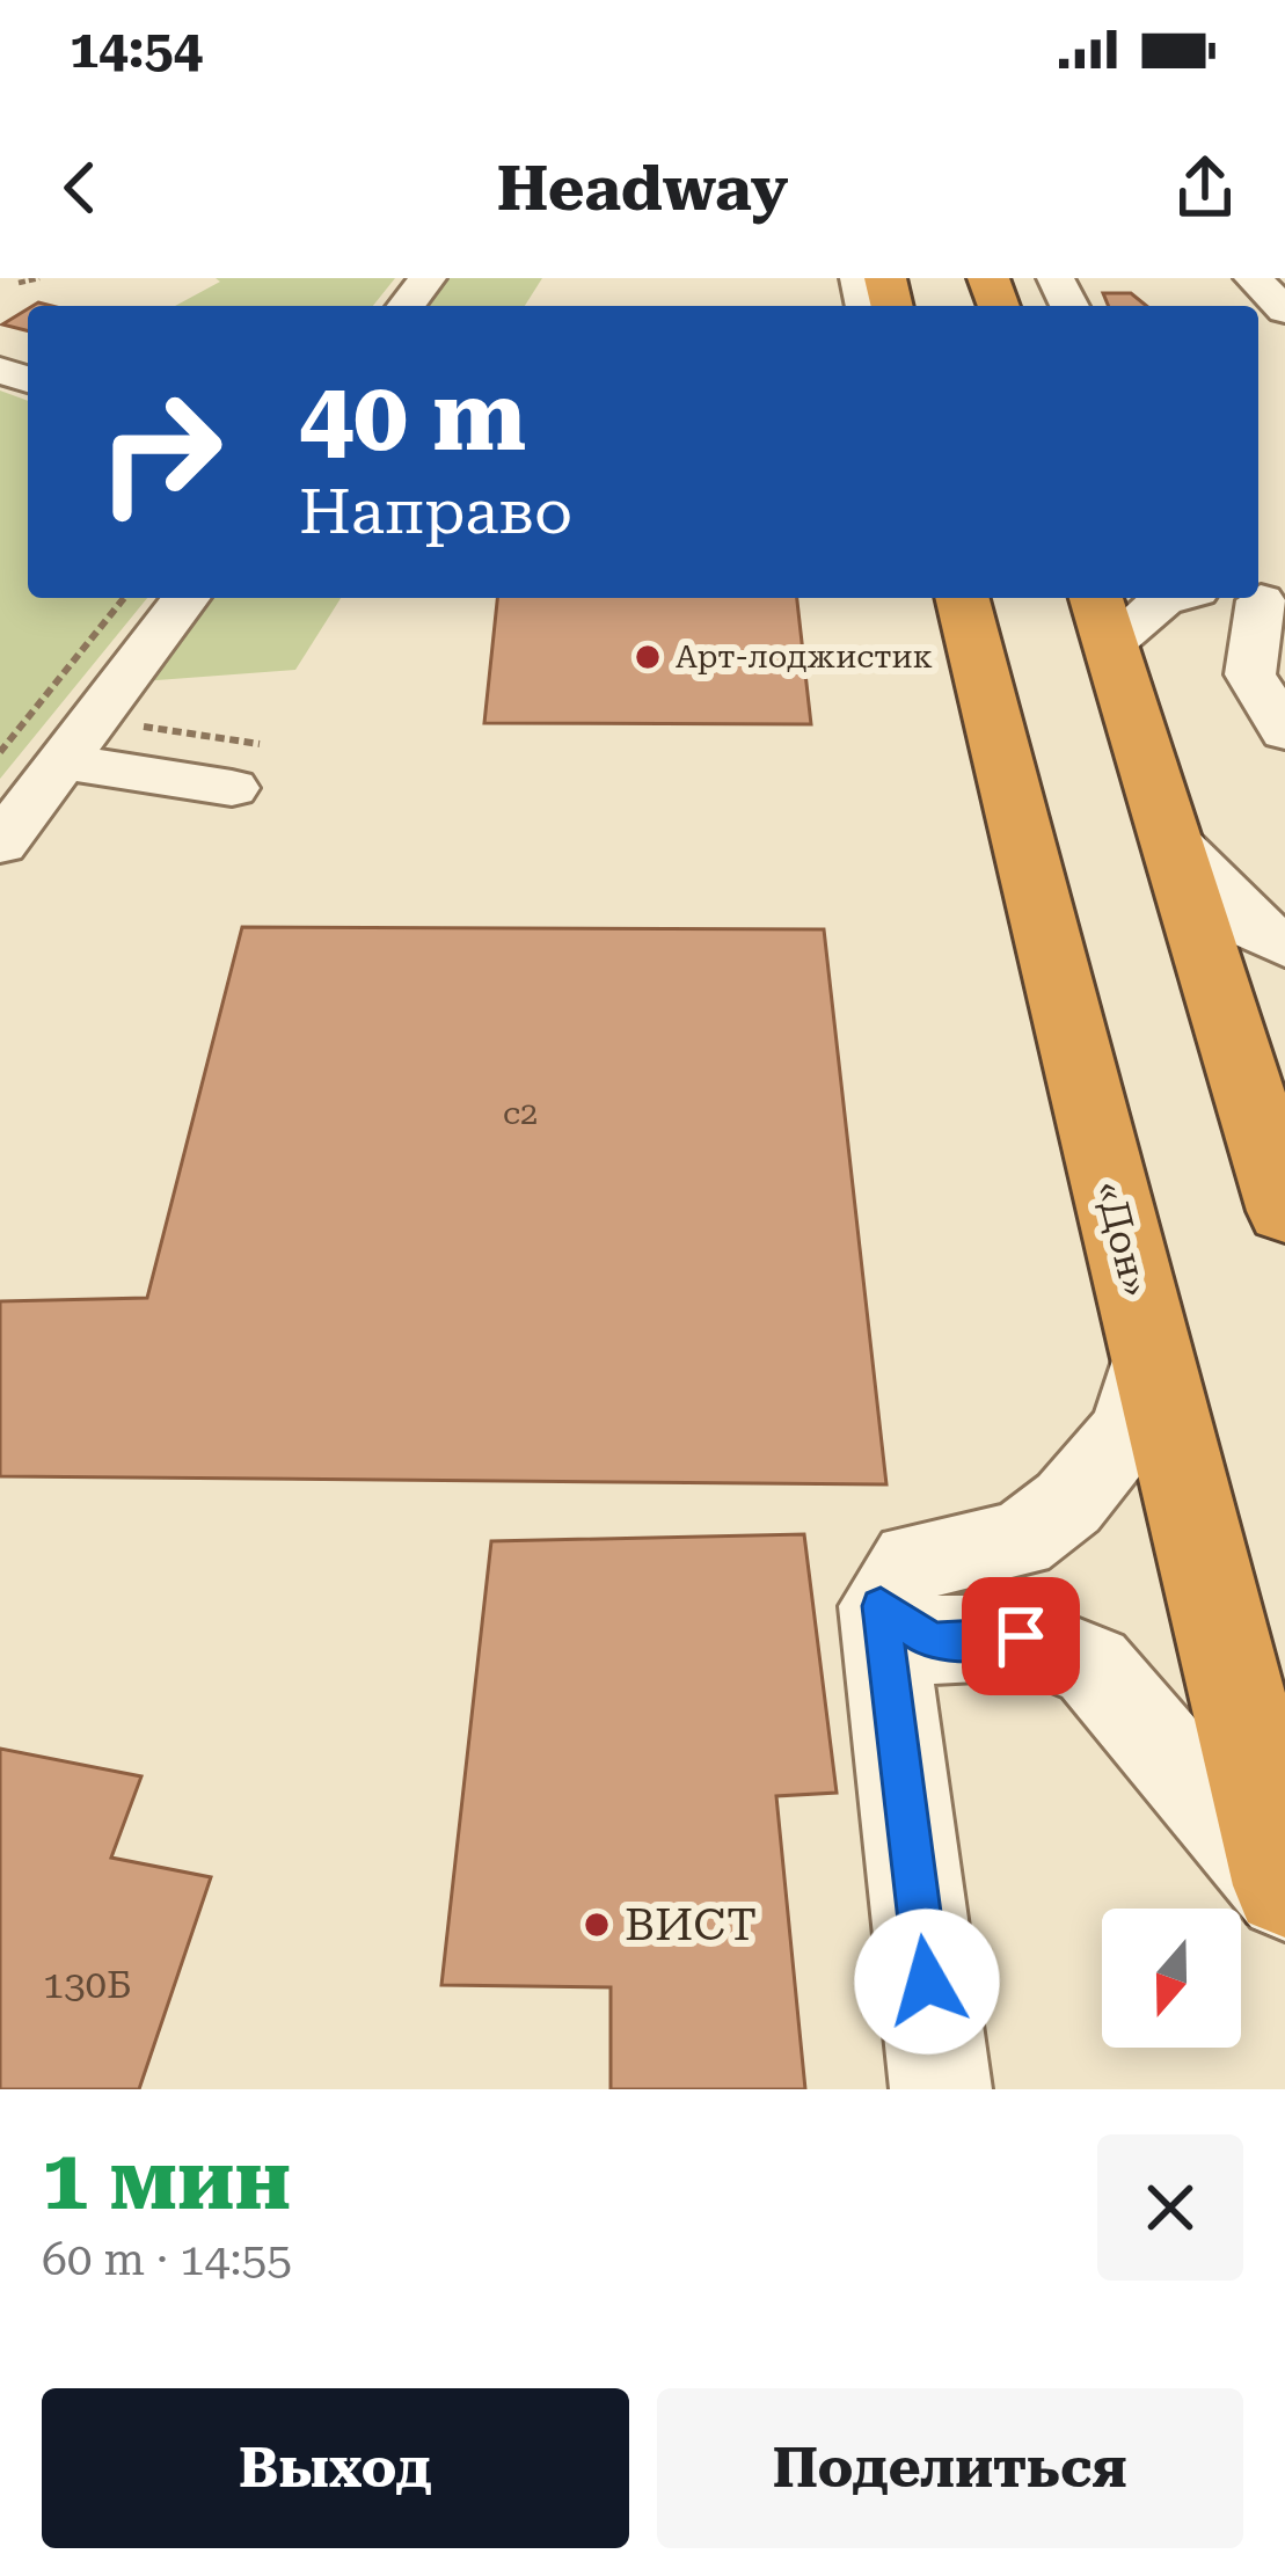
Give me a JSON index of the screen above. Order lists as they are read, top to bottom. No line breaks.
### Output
{"streets":{"highway":["«Дон»"]},"places":["Арт-лоджистик","ВИСТ"],"house_numbers":["с2","130Б"],"north":"bottom","page":{"status":"14:54","header":"Headway","turn":["40 m","Направо"],"heading":["1 мин","60 m · 14:55"],"buttons":["Выход","Поделиться"]}}
